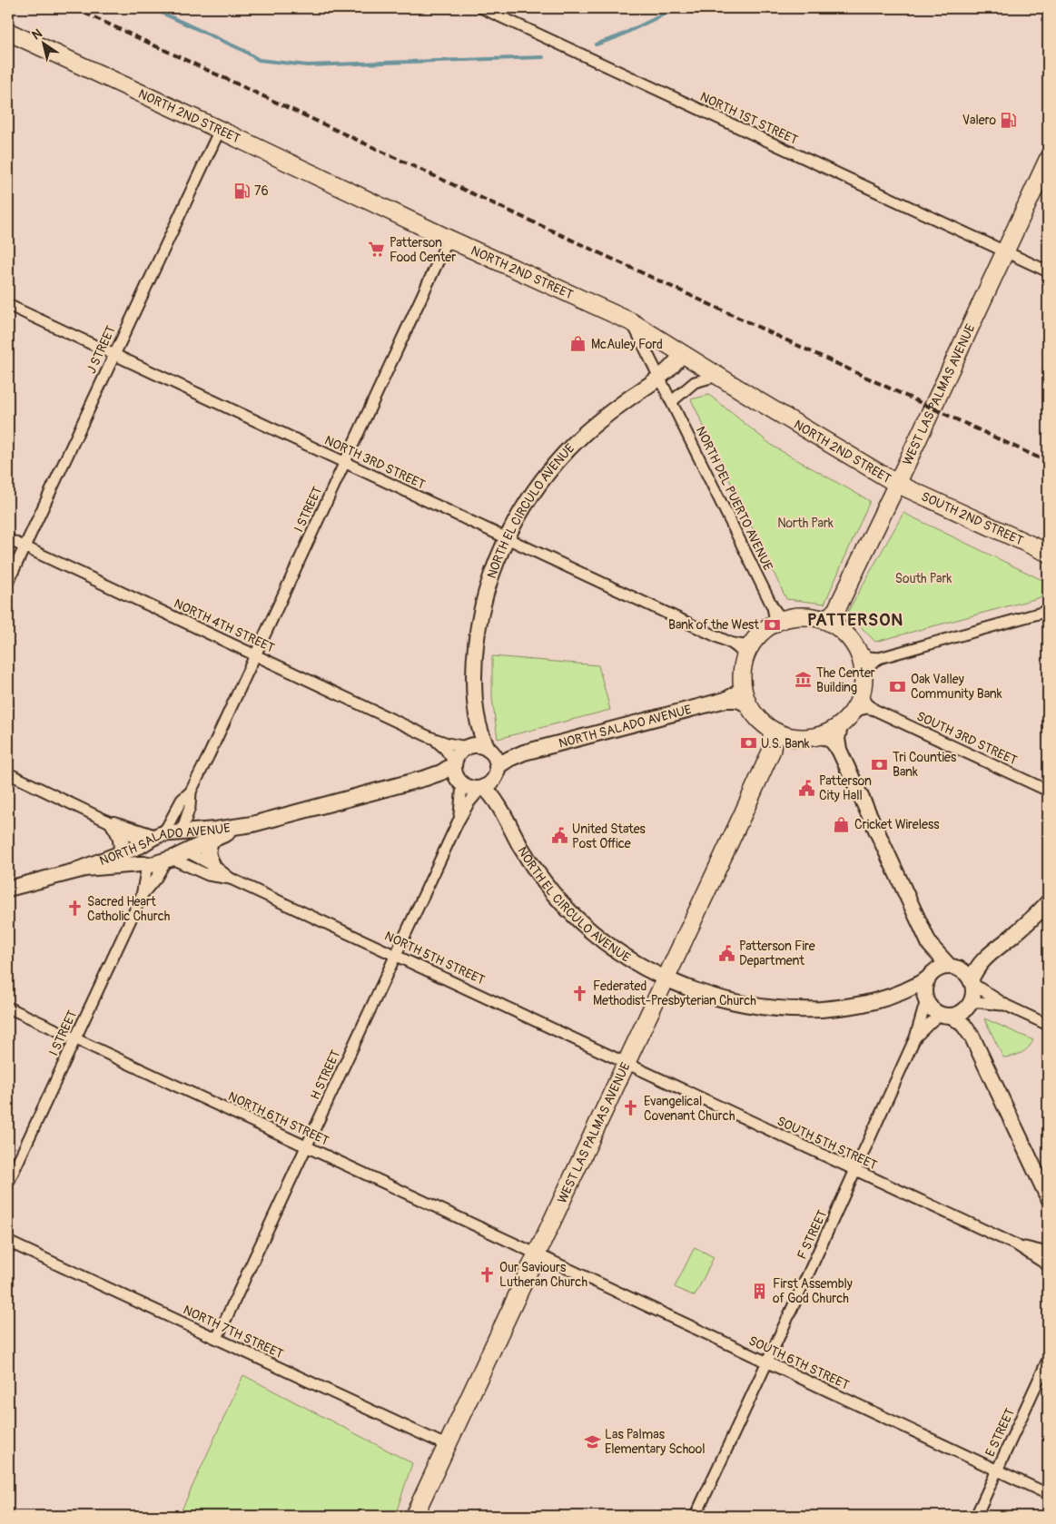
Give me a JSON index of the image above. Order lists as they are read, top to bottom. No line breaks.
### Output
{"streets":{"main road":["NORTH 2ND STREET","WEST LAS PALMAS AVENUE","SOUTH 2ND STREET"],"street":["NORTH 1ST STREET","J STREET","NORTH 3RD STREET","NORTH DEL PUERTO AVENUE","I STREET","NORTH EL CIRCULO AVENUE","NORTH 4TH STREET","NORTH SALADO AVENUE","SOUTH 3RD STREET","NORTH 5TH STREET","H STREET","NORTH 6TH STREET","SOUTH 5TH STREET","F STREET","NORTH 7TH STREET","SOUTH 6TH STREET","E STREET"]},"crossings":[["NORTH 2ND STREET","J STREET"],["NORTH 2ND STREET","WEST LAS PALMAS AVENUE"],["NORTH 2ND STREET","NORTH DEL PUERTO AVENUE"],["NORTH 2ND STREET","I STREET"],["NORTH 2ND STREET","NORTH EL CIRCULO AVENUE"],["NORTH 2ND STREET","SOUTH 2ND STREET"],["NORTH 1ST STREET","WEST LAS PALMAS AVENUE"],["J STREET","NORTH 3RD STREET"],["J STREET","NORTH 4TH STREET"],["WEST LAS PALMAS AVENUE","NORTH 3RD STREET"],["WEST LAS PALMAS AVENUE","NORTH DEL PUERTO AVENUE"],["WEST LAS PALMAS AVENUE","NORTH EL CIRCULO AVENUE"],["WEST LAS PALMAS AVENUE","SOUTH 2ND STREET"],["WEST LAS PALMAS AVENUE","NORTH SALADO AVENUE"],["WEST LAS PALMAS AVENUE","SOUTH 3RD STREET"],["WEST LAS PALMAS AVENUE","NORTH 5TH STREET"],["WEST LAS PALMAS AVENUE","NORTH 6TH STREET"],["WEST LAS PALMAS AVENUE","SOUTH 5TH STREET"],["WEST LAS PALMAS AVENUE","NORTH 7TH STREET"],["WEST LAS PALMAS AVENUE","SOUTH 6TH STREET"],["NORTH 3RD STREET","NORTH DEL PUERTO AVENUE"],["NORTH 3RD STREET","I STREET"],["NORTH 3RD STREET","NORTH EL CIRCULO AVENUE"],["NORTH 3RD STREET","NORTH SALADO AVENUE"],["NORTH 3RD STREET","SOUTH 3RD STREET"],["NORTH DEL PUERTO AVENUE","NORTH EL CIRCULO AVENUE"],["NORTH DEL PUERTO AVENUE","NORTH SALADO AVENUE"],["NORTH DEL PUERTO AVENUE","SOUTH 3RD STREET"],["I STREET","NORTH 4TH STREET"],["I STREET","NORTH SALADO AVENUE"],["I STREET","NORTH 5TH STREET"],["I STREET","NORTH 6TH STREET"],["NORTH EL CIRCULO AVENUE","NORTH 4TH STREET"],["NORTH EL CIRCULO AVENUE","NORTH SALADO AVENUE"],["NORTH EL CIRCULO AVENUE","H STREET"],["NORTH 4TH STREET","NORTH SALADO AVENUE"],["NORTH 4TH STREET","H STREET"],["NORTH SALADO AVENUE","SOUTH 3RD STREET"],["NORTH SALADO AVENUE","NORTH 5TH STREET"],["NORTH SALADO AVENUE","H STREET"],["NORTH 5TH STREET","H STREET"],["NORTH 5TH STREET","SOUTH 5TH STREET"],["H STREET","NORTH 6TH STREET"],["H STREET","NORTH 7TH STREET"],["NORTH 6TH STREET","SOUTH 6TH STREET"],["SOUTH 5TH STREET","F STREET"],["F STREET","SOUTH 6TH STREET"],["SOUTH 6TH STREET","E STREET"]],"districts":["PATTERSON"],"parks":["North Park","South Park"],"places":{"fuel station":["Valero","76"],"supermarket":["Patterson Food Center"],"shop":["McAuley Ford","Cricket Wireless"],"bank":["Bank of the West","Oak Valley Community Bank","U.S. Bank","Tri Counties Bank"],"museum":["The Center Building"],"public building":["Patterson City Hall","United States Post Office","Patterson Fire Department"],"church":["Sacred Heart Catholic Church","Federated Methodist-Presbyterian Church","Evangelical Covenant Church","Our Saviours Lutheran Church"],"building":["First Assembly of God Church"],"school or university":["Las Palmas Elementary School"]},"north":"top left"}
